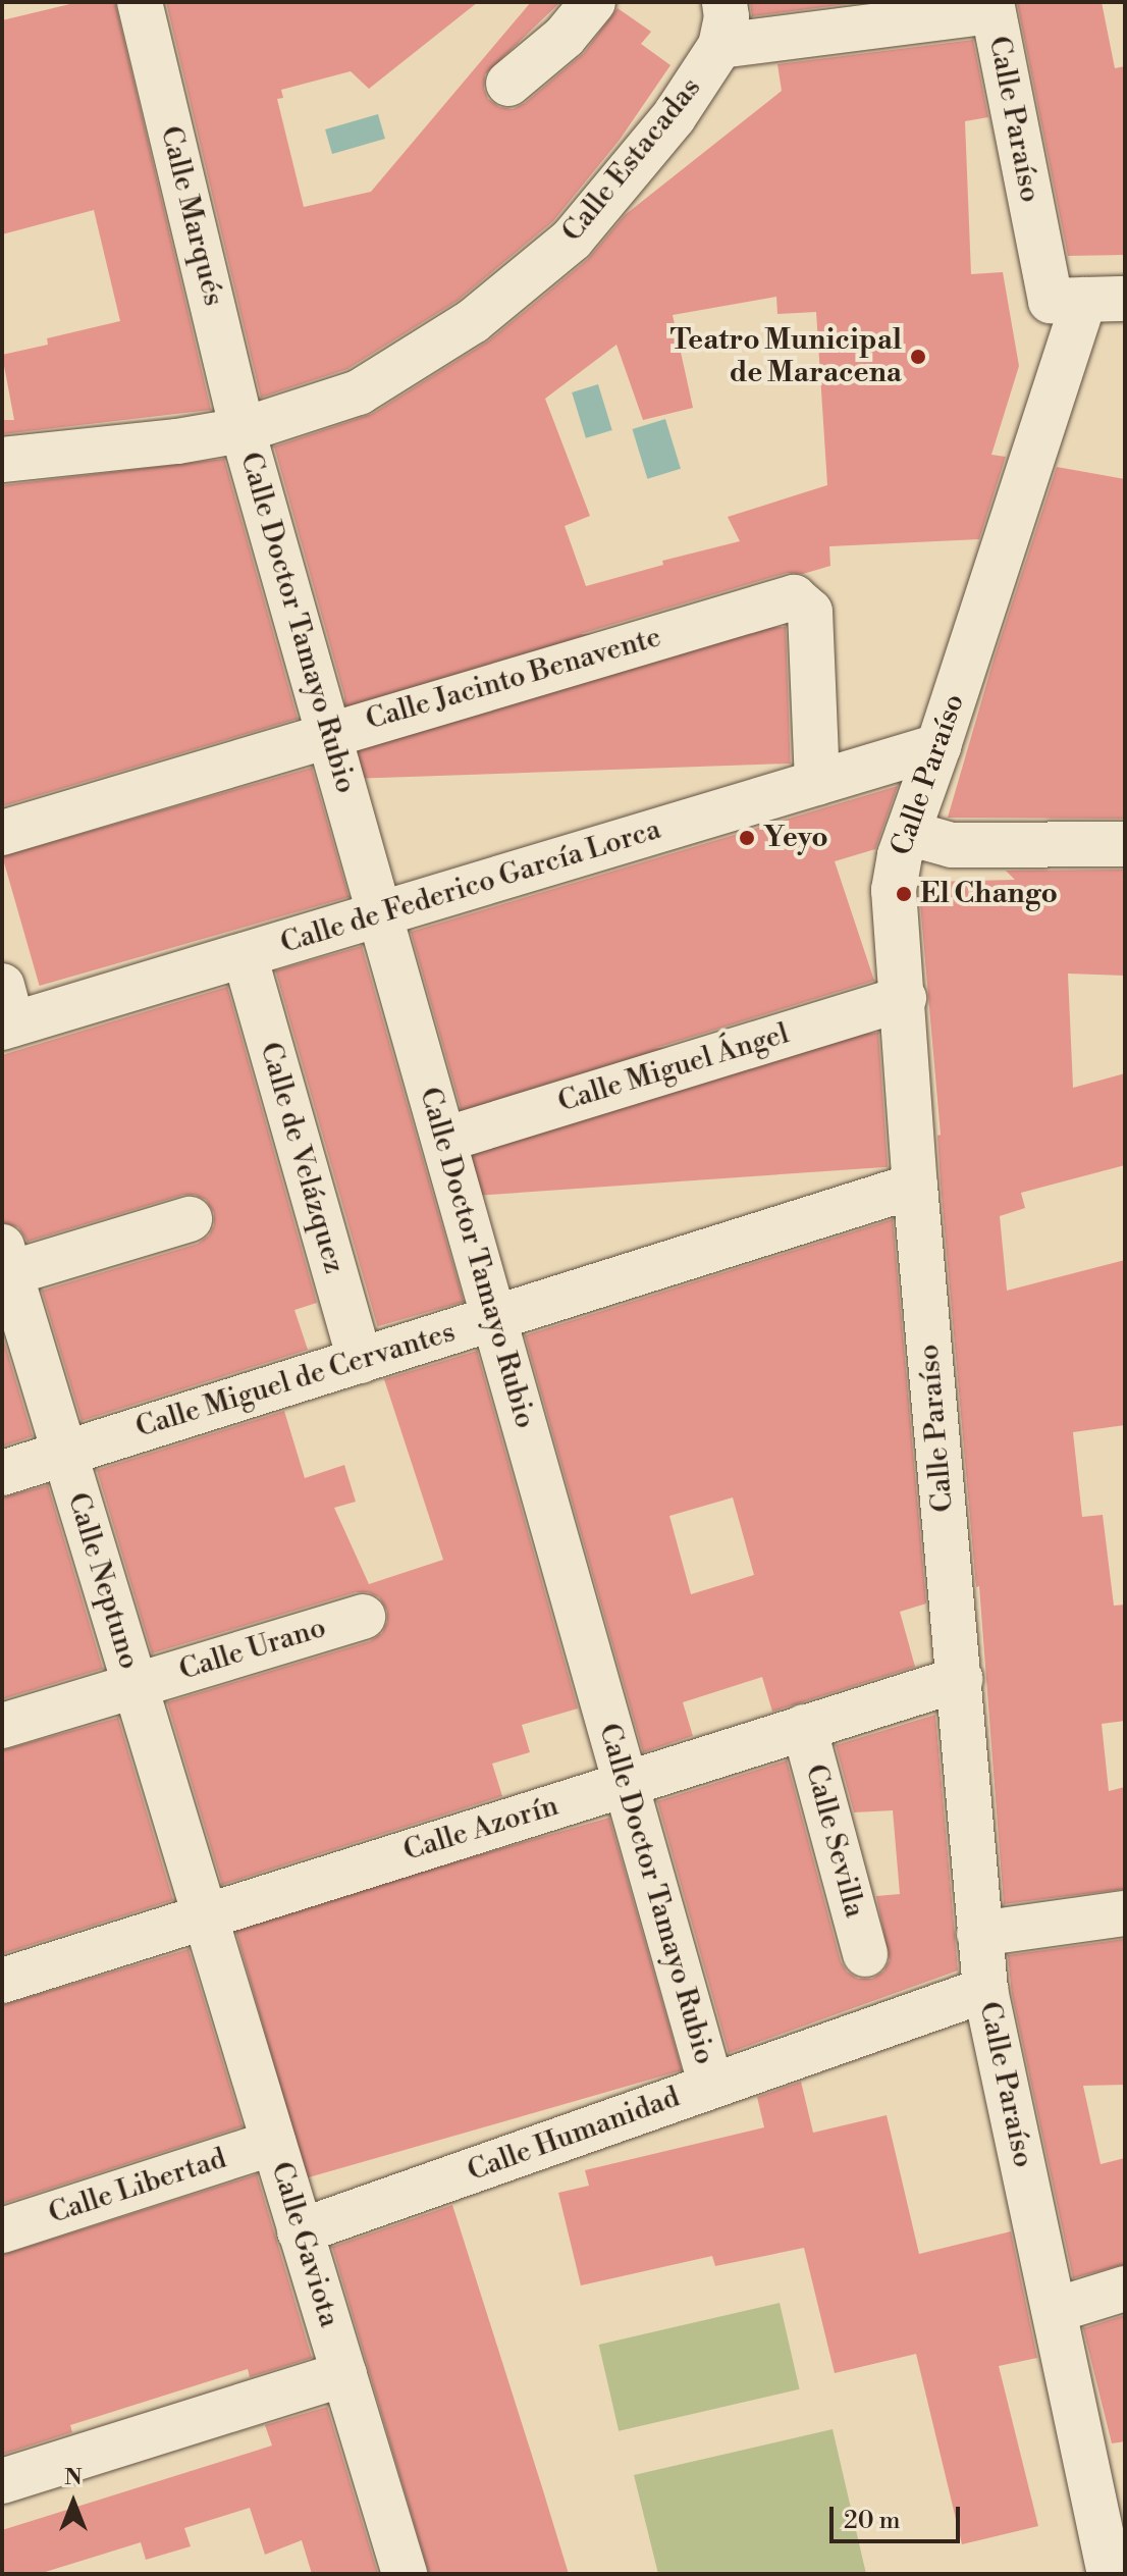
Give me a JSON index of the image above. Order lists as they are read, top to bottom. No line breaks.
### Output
{"streets":{"street":["Calle Paraíso","Calle Estacadas","Calle Marqués","Calle Doctor Tamayo Rubio","Calle Jacinto Benavente","Calle de Federico García Lorca","Calle Miguel Ángel","Calle de Velázquez","Calle Miguel de Cervantes","Calle Neptuno","Calle Urano","Calle Azorín","Calle Sevilla","Calle Humanidad","Calle Libertad","Calle Gaviota"]},"crossings":[["Calle Paraíso","Calle de Federico García Lorca"],["Calle Paraíso","Calle Miguel Ángel"],["Calle Paraíso","Calle Miguel de Cervantes"],["Calle Paraíso","Calle Azorín"],["Calle Paraíso","Calle Humanidad"],["Calle Estacadas","Calle Marqués"],["Calle Estacadas","Calle Doctor Tamayo Rubio"],["Calle Marqués","Calle Doctor Tamayo Rubio"],["Calle Doctor Tamayo Rubio","Calle Jacinto Benavente"],["Calle Doctor Tamayo Rubio","Calle de Federico García Lorca"],["Calle Doctor Tamayo Rubio","Calle Miguel Ángel"],["Calle Doctor Tamayo Rubio","Calle Miguel de Cervantes"],["Calle Doctor Tamayo Rubio","Calle Azorín"],["Calle Doctor Tamayo Rubio","Calle Humanidad"],["Calle Jacinto Benavente","Calle de Federico García Lorca"],["Calle de Federico García Lorca","Calle de Velázquez"],["Calle de Velázquez","Calle Miguel de Cervantes"],["Calle Miguel de Cervantes","Calle Neptuno"],["Calle Neptuno","Calle Urano"],["Calle Neptuno","Calle Azorín"],["Calle Neptuno","Calle Gaviota"],["Calle Azorín","Calle Sevilla"],["Calle Azorín","Calle Gaviota"],["Calle Humanidad","Calle Gaviota"],["Calle Libertad","Calle Gaviota"]],"places":["Teatro Municipal de Maracena","Yeyo","El Chango"],"scale_bar":"20 m","north":"top"}
